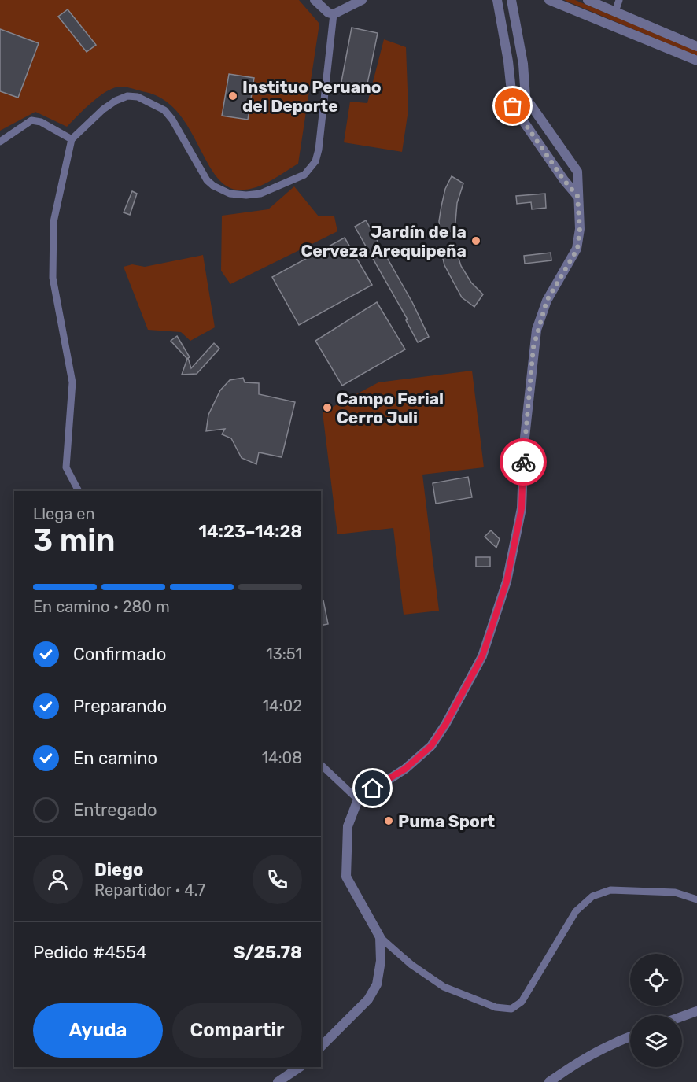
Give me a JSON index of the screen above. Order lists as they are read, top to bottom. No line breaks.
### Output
{"places":["Instituo Peruano del Deporte","Jardín de la Cerveza Arequipeña","Campo Ferial Cerro Juli","Puma Sport"],"page":{"heading":["3 min","Llega en","14:23–14:28"],"panel":["Diego","Repartidor · 4.7","Pedido #4554","S/25.78"],"bar":"En camino · 280 m","list":[["Confirmado","13:51"],["Preparando","14:02"],["En camino","14:08"],"Entregado"],"buttons":["Ayuda","Compartir"]}}
